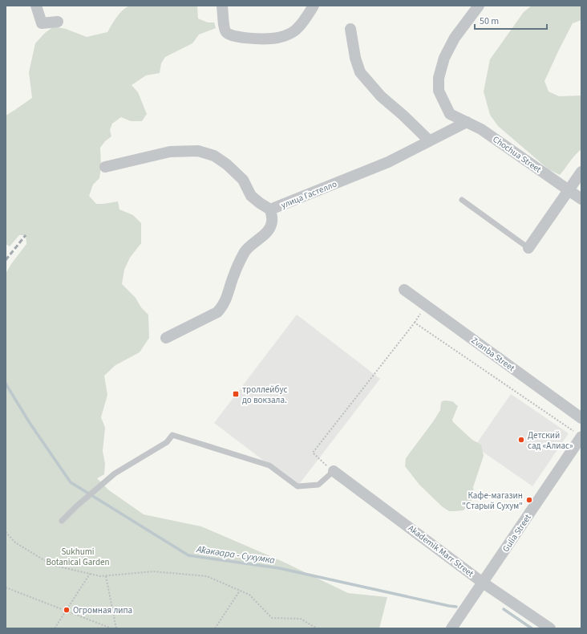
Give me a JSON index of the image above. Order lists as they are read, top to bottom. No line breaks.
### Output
{"streets":{"street":["Chochua Street","улица Гастелло","Zvanba Street","Gulia Street","Akademik Marr Street"]},"crossings":[["Chochua Street","улица Гастелло"],["Gulia Street","Akademik Marr Street"]],"water":["Аҟәкәара - Сухумка"],"parks":["Sukhumi Botanical Garden"],"places":{"transit":["троллейбус до вокзала."],"other":["Детский сад «Алиас»","Кафе-магазин \"Старый Сухум\"","Огромная липа"]},"scale_bar":"50 m"}
